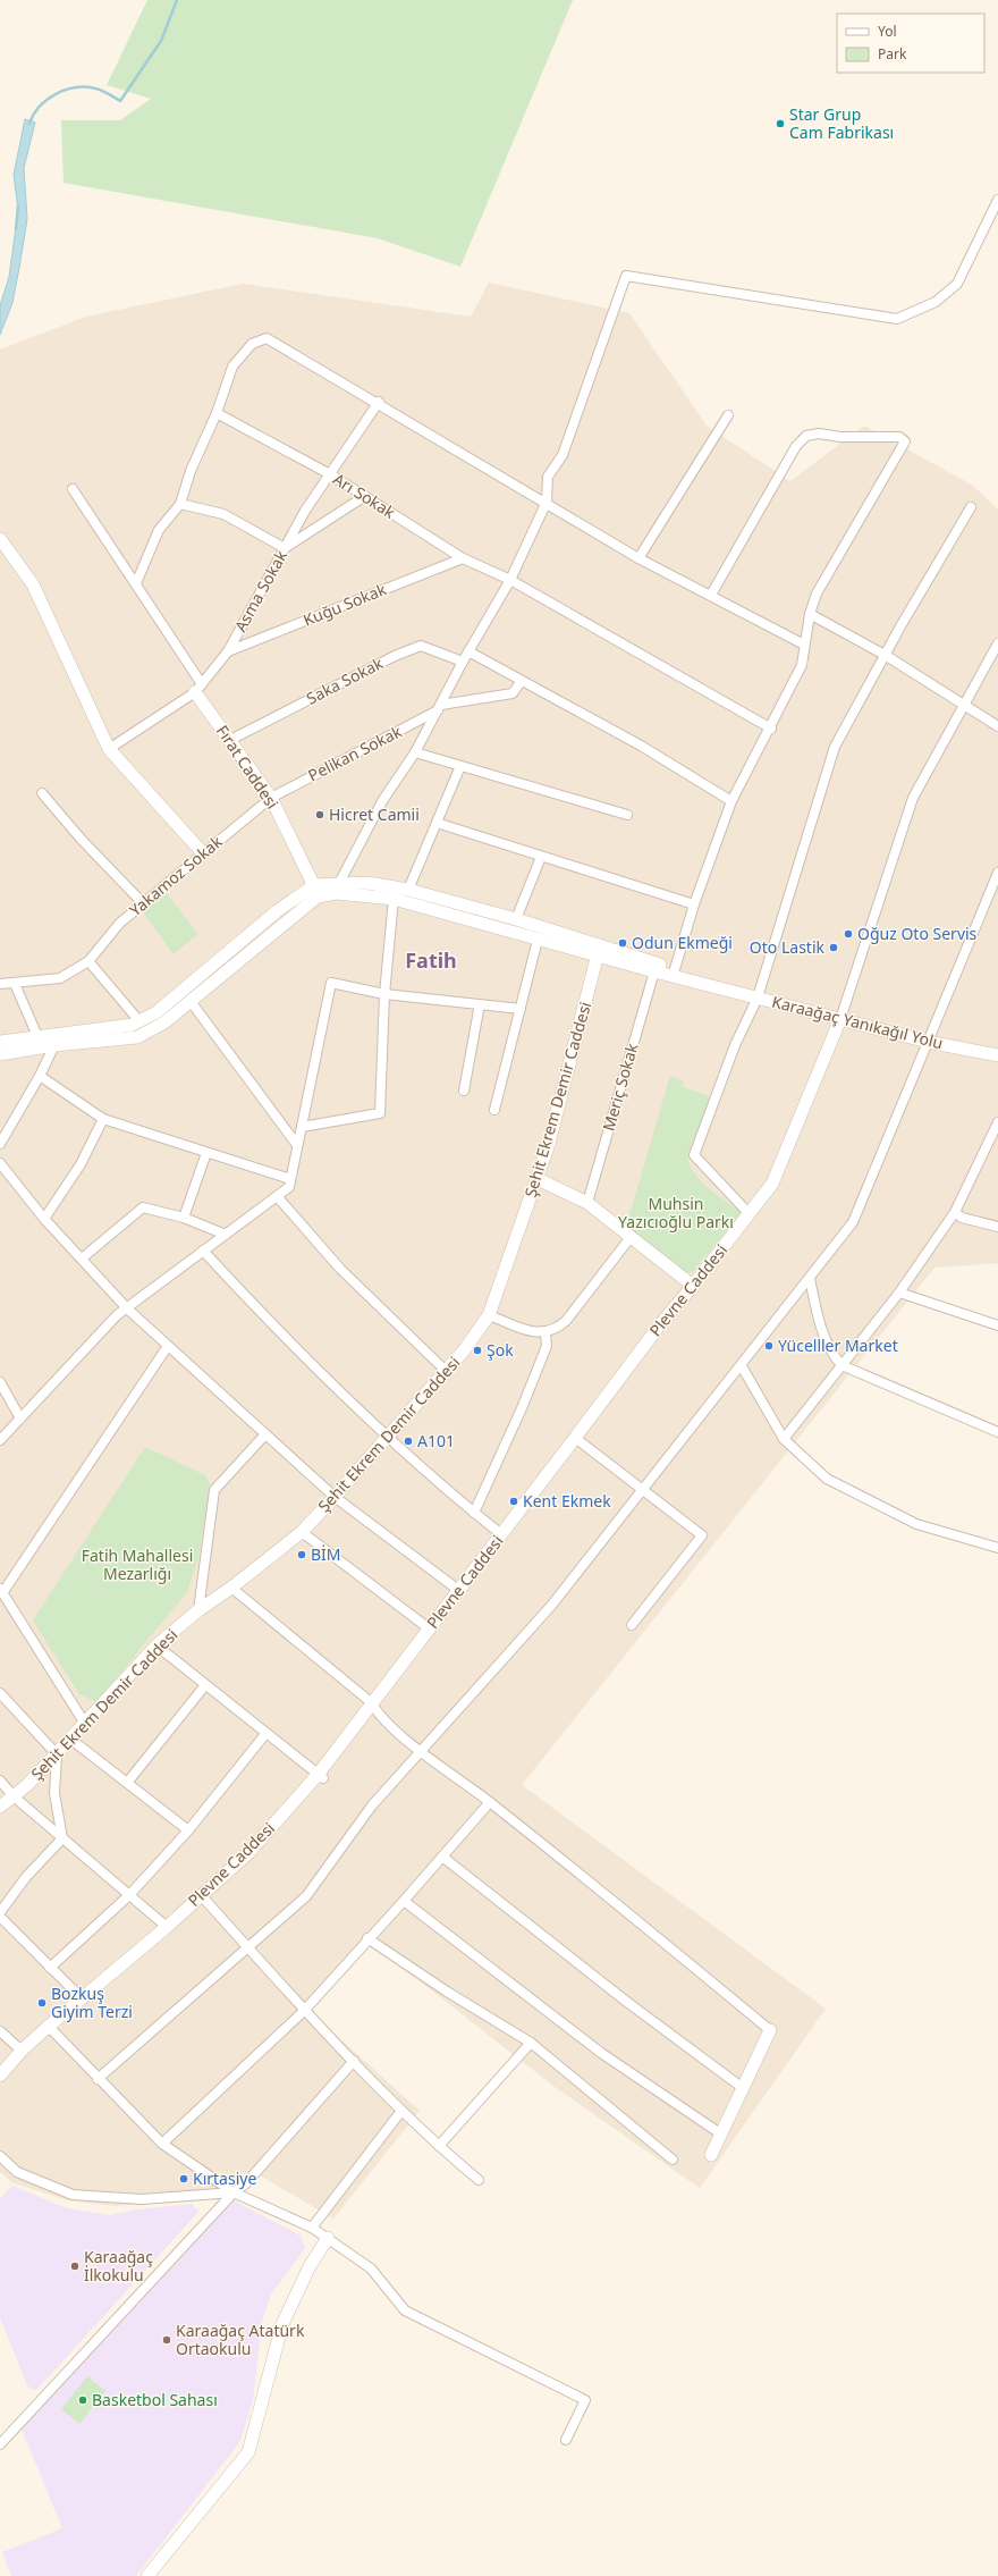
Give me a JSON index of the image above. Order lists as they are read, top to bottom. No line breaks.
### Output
{"streets":{"street":["Arı Sokak","Asma Sokak","Kuğu Sokak","Saka Sokak","Pelikan Sokak","Fırat Caddesi","Yakamoz Sokak","Karaağaç Yanıkağıl Yolu","Meriç Sokak","Şehit Ekrem Demir Caddesi","Plevne Caddesi"]},"crossings":[["Arı Sokak","Asma Sokak"],["Arı Sokak","Kuğu Sokak"],["Asma Sokak","Kuğu Sokak"],["Asma Sokak","Fırat Caddesi"],["Saka Sokak","Fırat Caddesi"],["Pelikan Sokak","Fırat Caddesi"],["Pelikan Sokak","Yakamoz Sokak"],["Fırat Caddesi","Yakamoz Sokak"],["Karaağaç Yanıkağıl Yolu","Plevne Caddesi"]],"districts":["Fatih"],"parks":["Muhsin Yazıcıoğlu Parkı","Fatih Mahallesi Mezarlığı"],"places":["Star Grup Cam Fabrikası","Hicret Camii","Oğuz Oto Servis","Odun Ekmeği","Oto Lastik","Yücelller Market","Şok","A101","Kent Ekmek","BİM","Bozkuş Giyim Terzi","Kırtasiye","Karaağaç İlkokulu","Karaağaç Atatürk Ortaokulu","Basketbol Sahası"],"legend":["Yol","Park"]}
